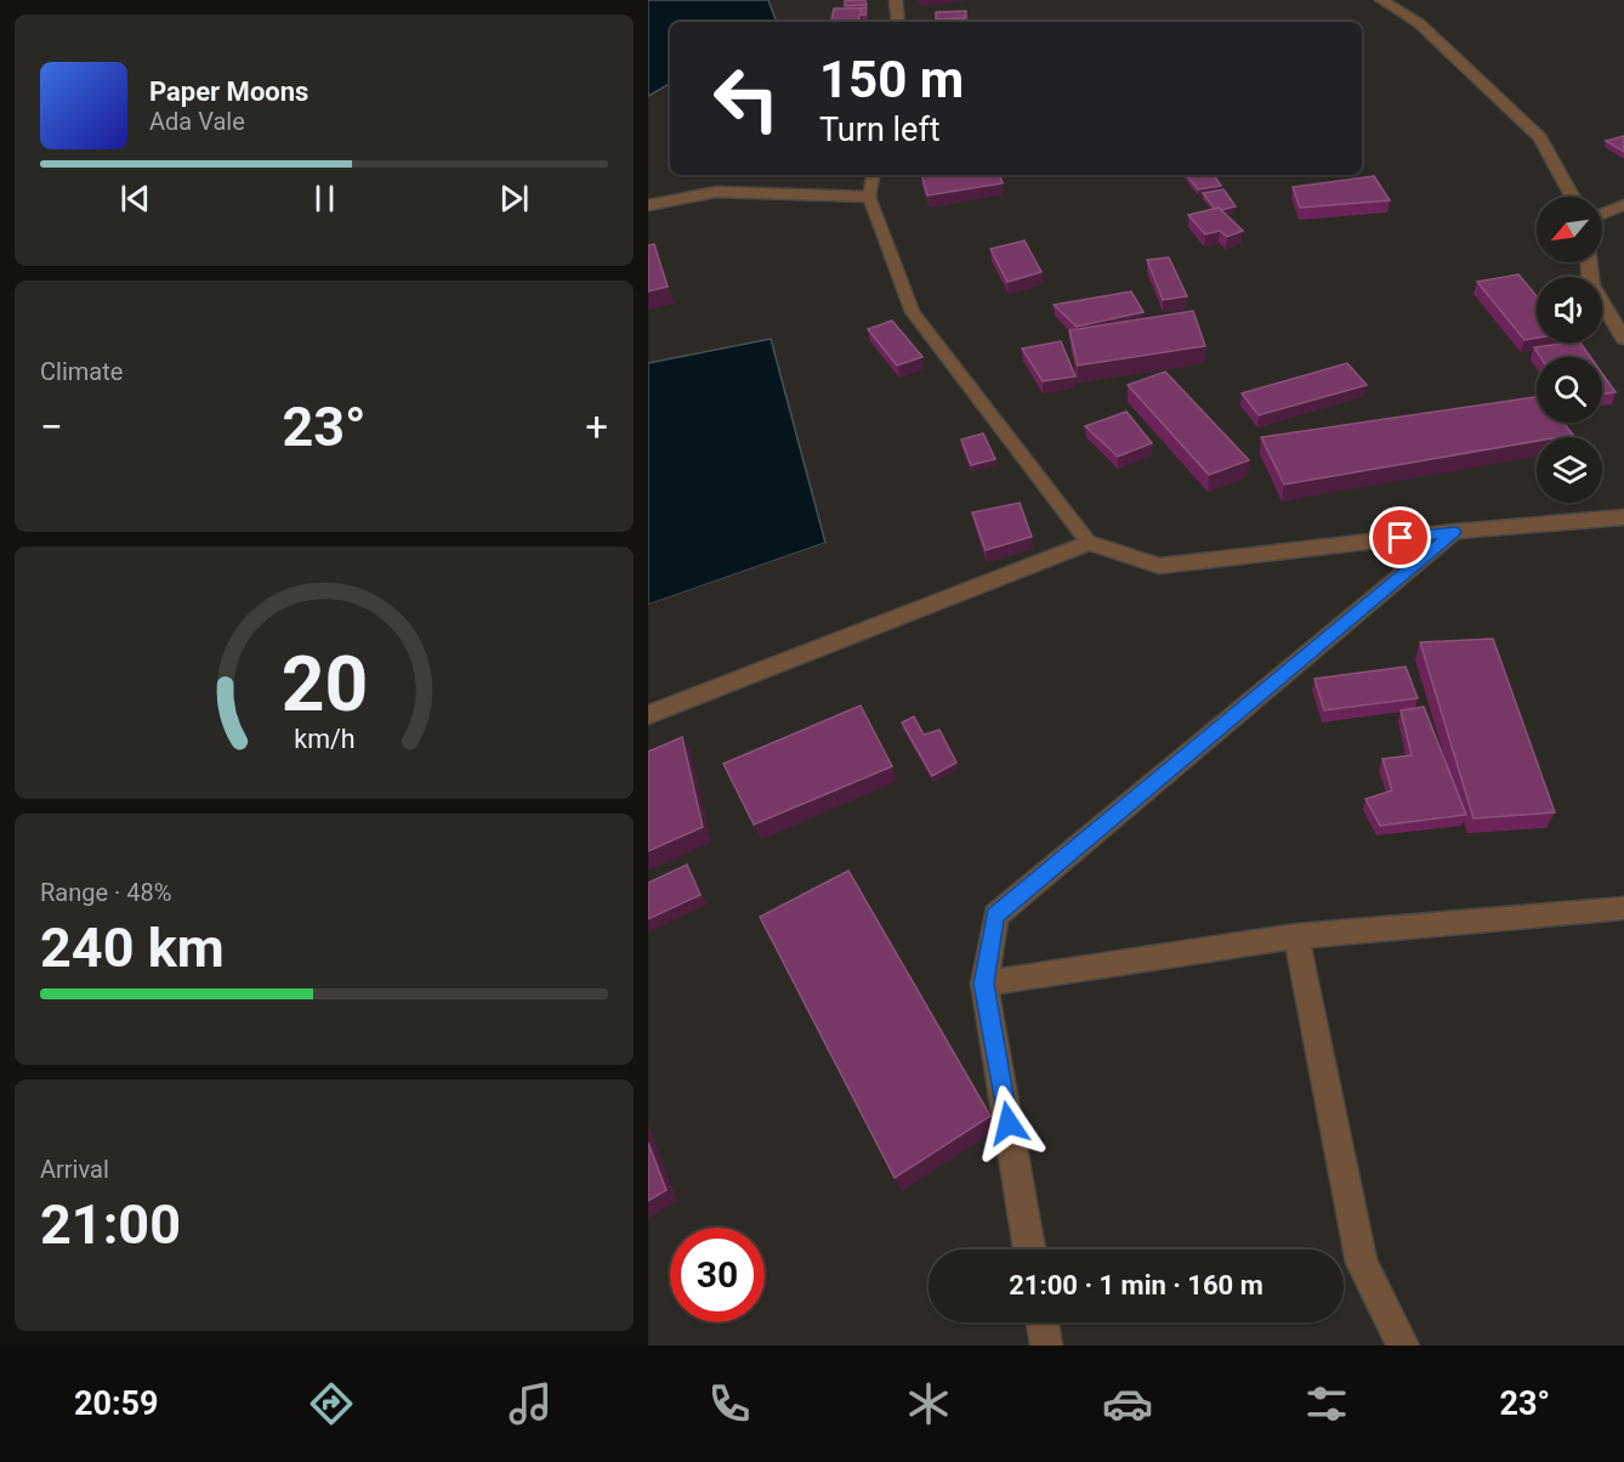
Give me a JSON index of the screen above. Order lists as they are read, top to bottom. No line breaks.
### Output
{"north":"bottom left","page":{"turn":["150 m","Turn left"],"song":["Paper Moons","Ada Vale"],"tile":["Climate",["Range · 48%","240 km"],["Arrival","21:00"]],"heat":["−","23°","+"],"limit":"30","trip":"21:00 · 1 min · 160 m","tabs":["20:59","23°"],"gauge":["20","km/h"]}}
